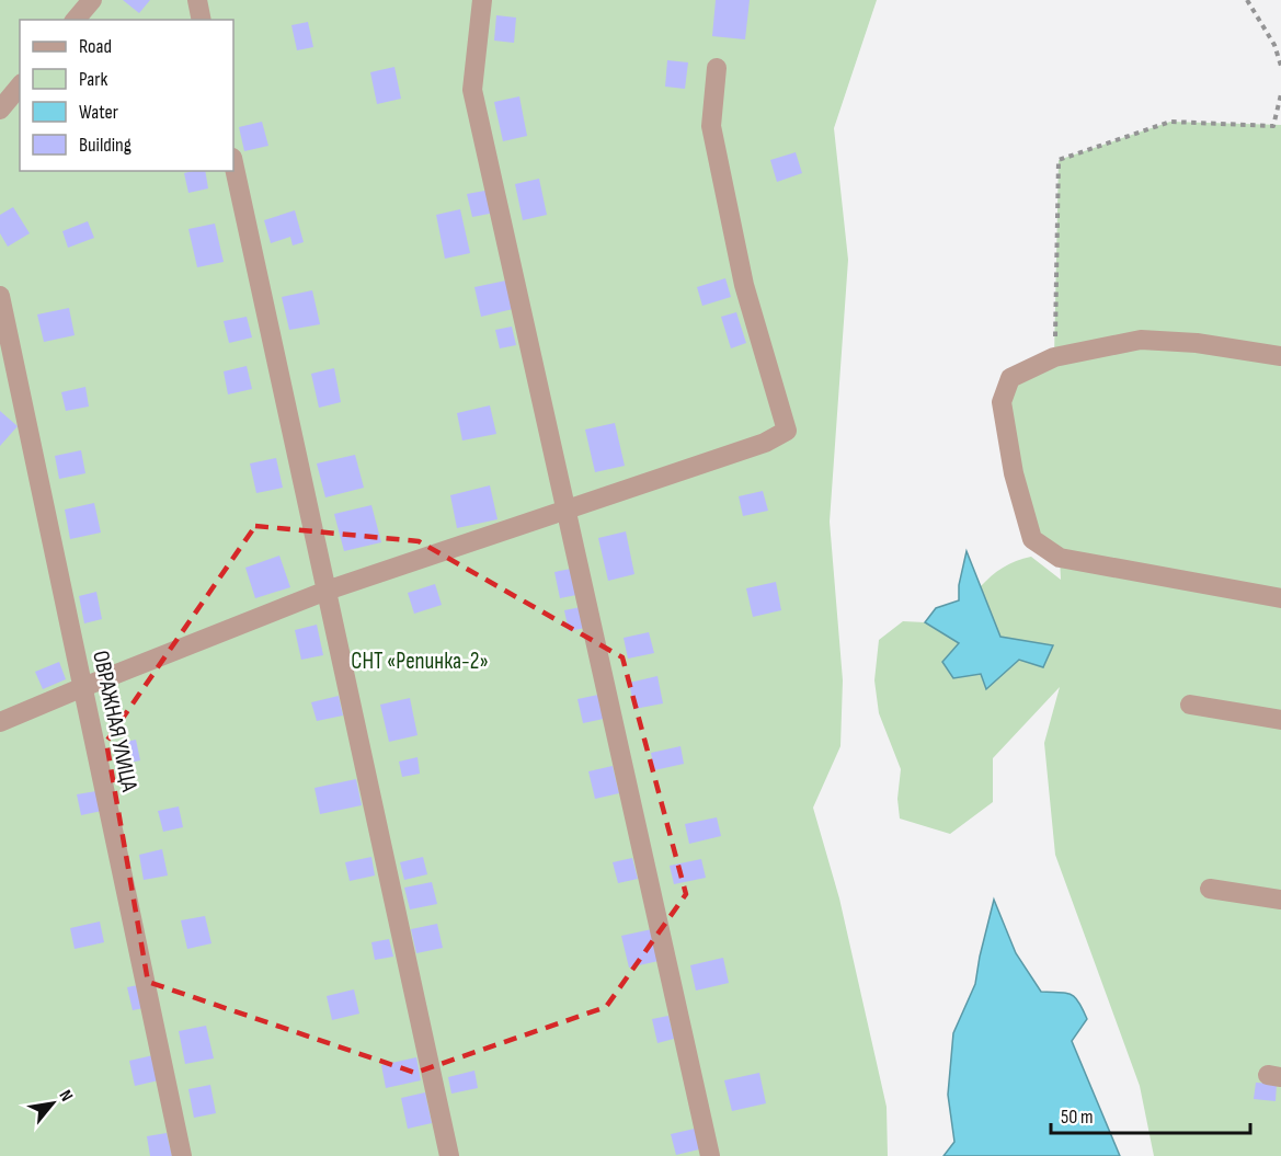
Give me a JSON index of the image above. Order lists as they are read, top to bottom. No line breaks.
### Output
{"streets":{"street":["ОВРАЖНАЯ УЛИЦА"]},"parks":["СНТ «Репинка-2»"],"legend":["Road","Park","Water","Building"],"scale_bar":"50 m","north":"top right"}
